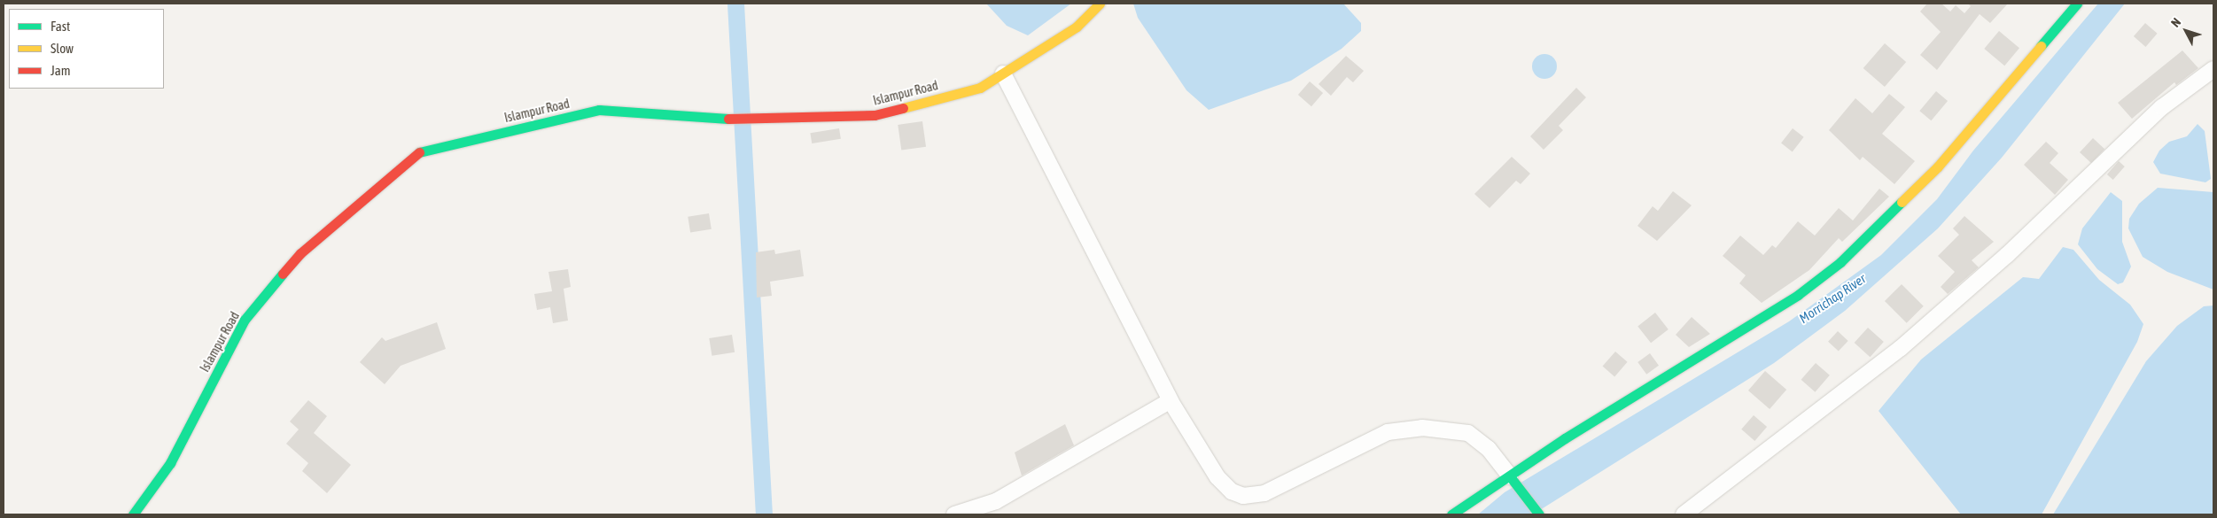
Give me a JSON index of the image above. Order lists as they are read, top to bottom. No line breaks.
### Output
{"streets":{"street":["Islampur Road"]},"water":["Morrichap River"],"legend":["Fast","Slow","Jam"],"north":"top left"}
